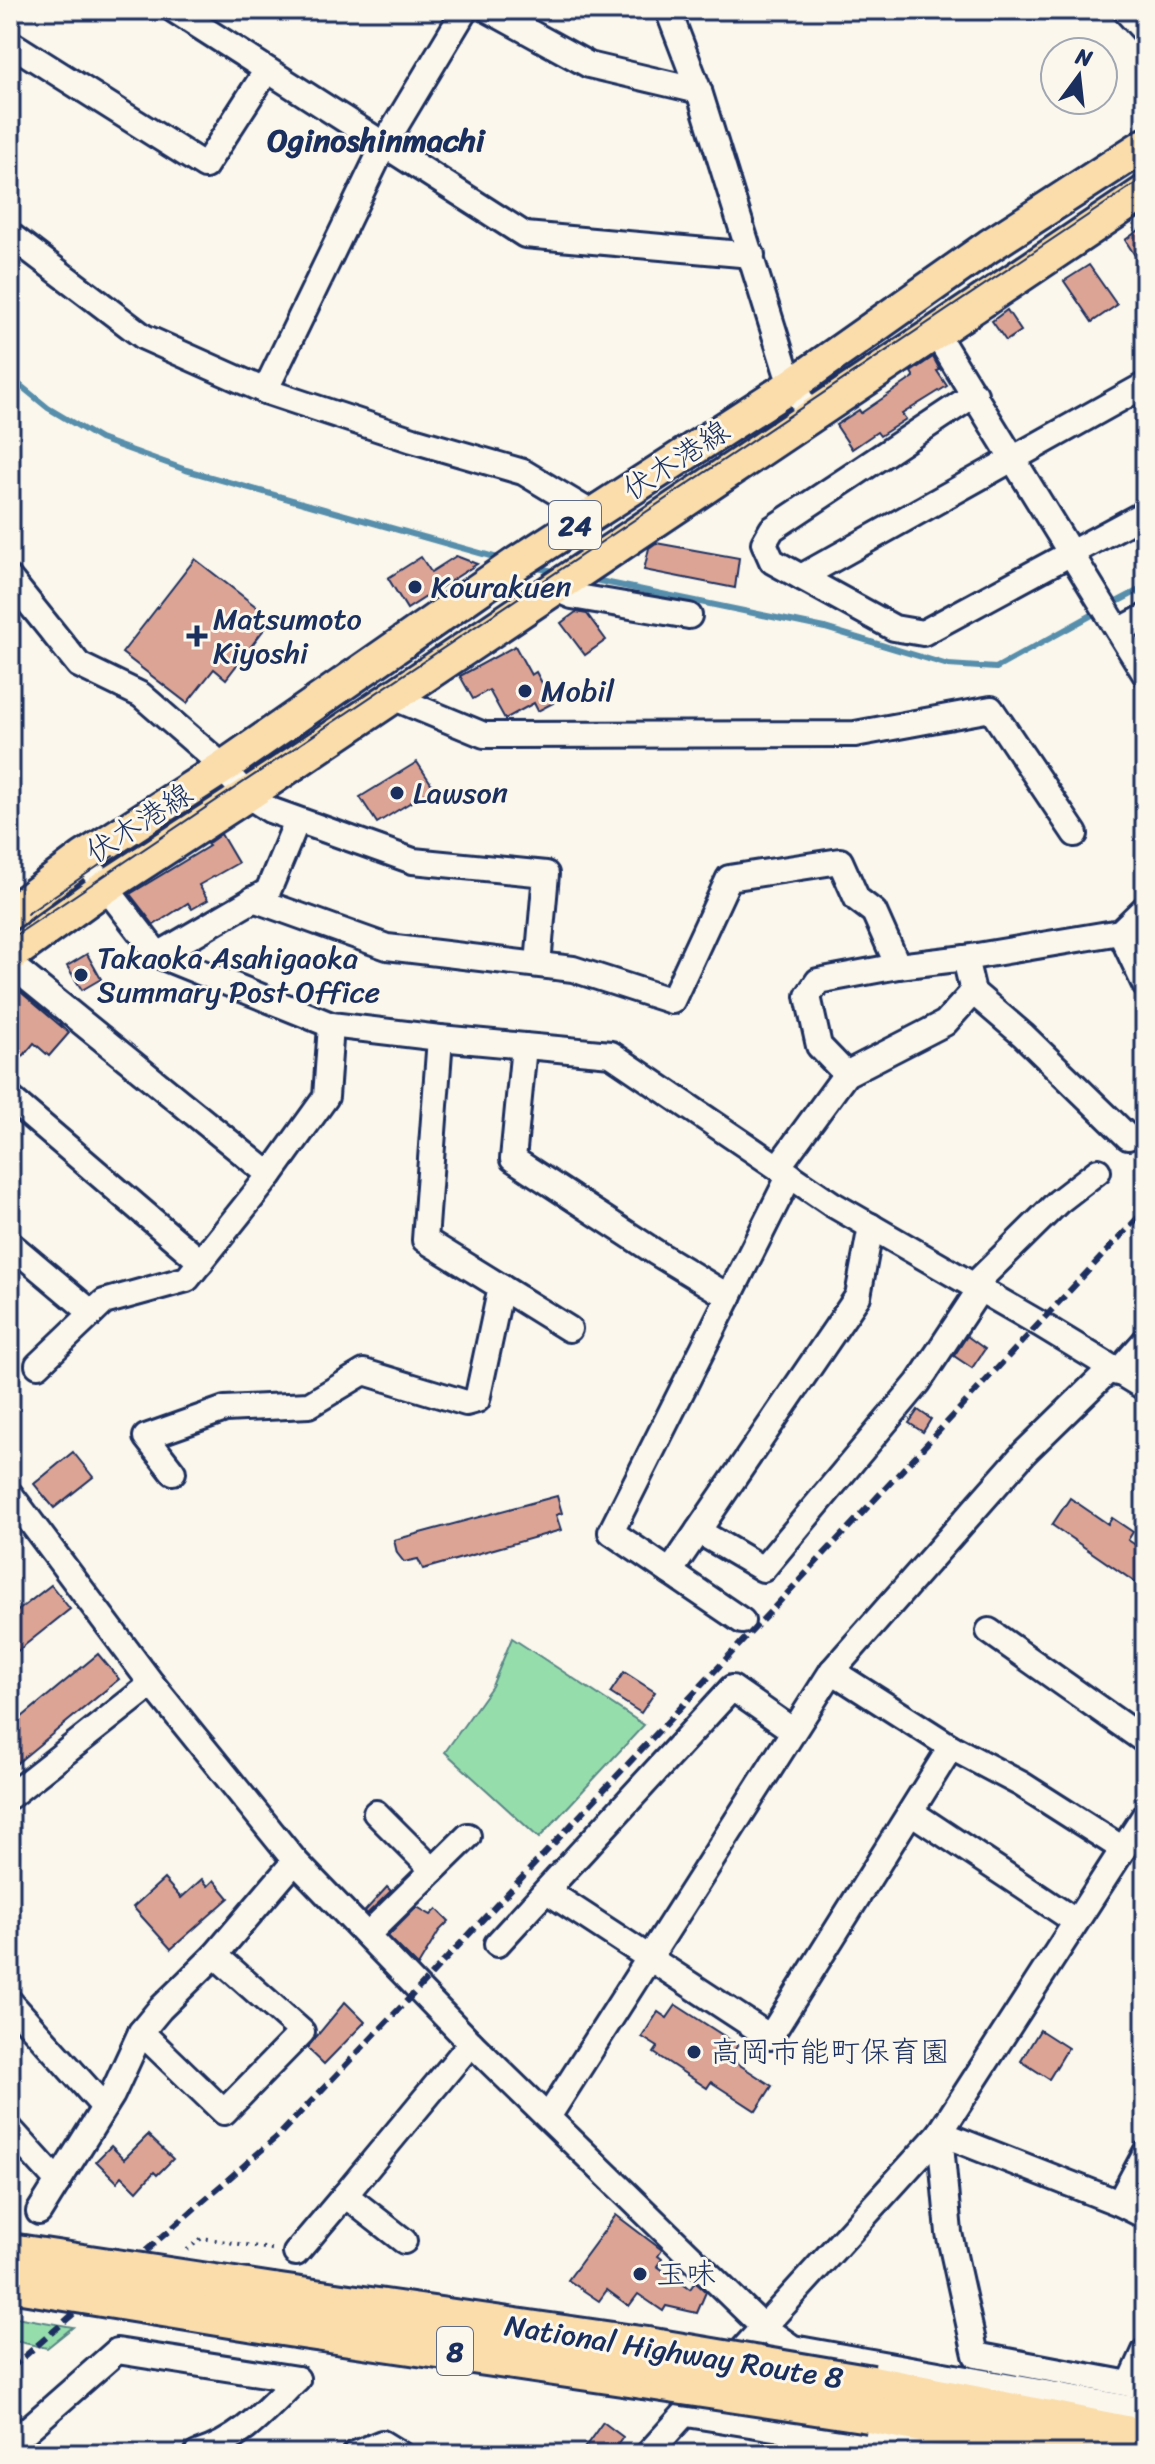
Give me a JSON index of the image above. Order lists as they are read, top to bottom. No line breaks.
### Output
{"streets":{"highway":["8","National Highway Route 8"],"main road":["伏木港線","24"]},"districts":["Oginoshinmachi"],"places":{"other":["Kourakuen","Mobil","Lawson","Takaoka Asahigaoka Summary Post Office","高岡市能町保育園","玉味"],"health":["Matsumoto Kiyoshi"]},"north":"top"}
